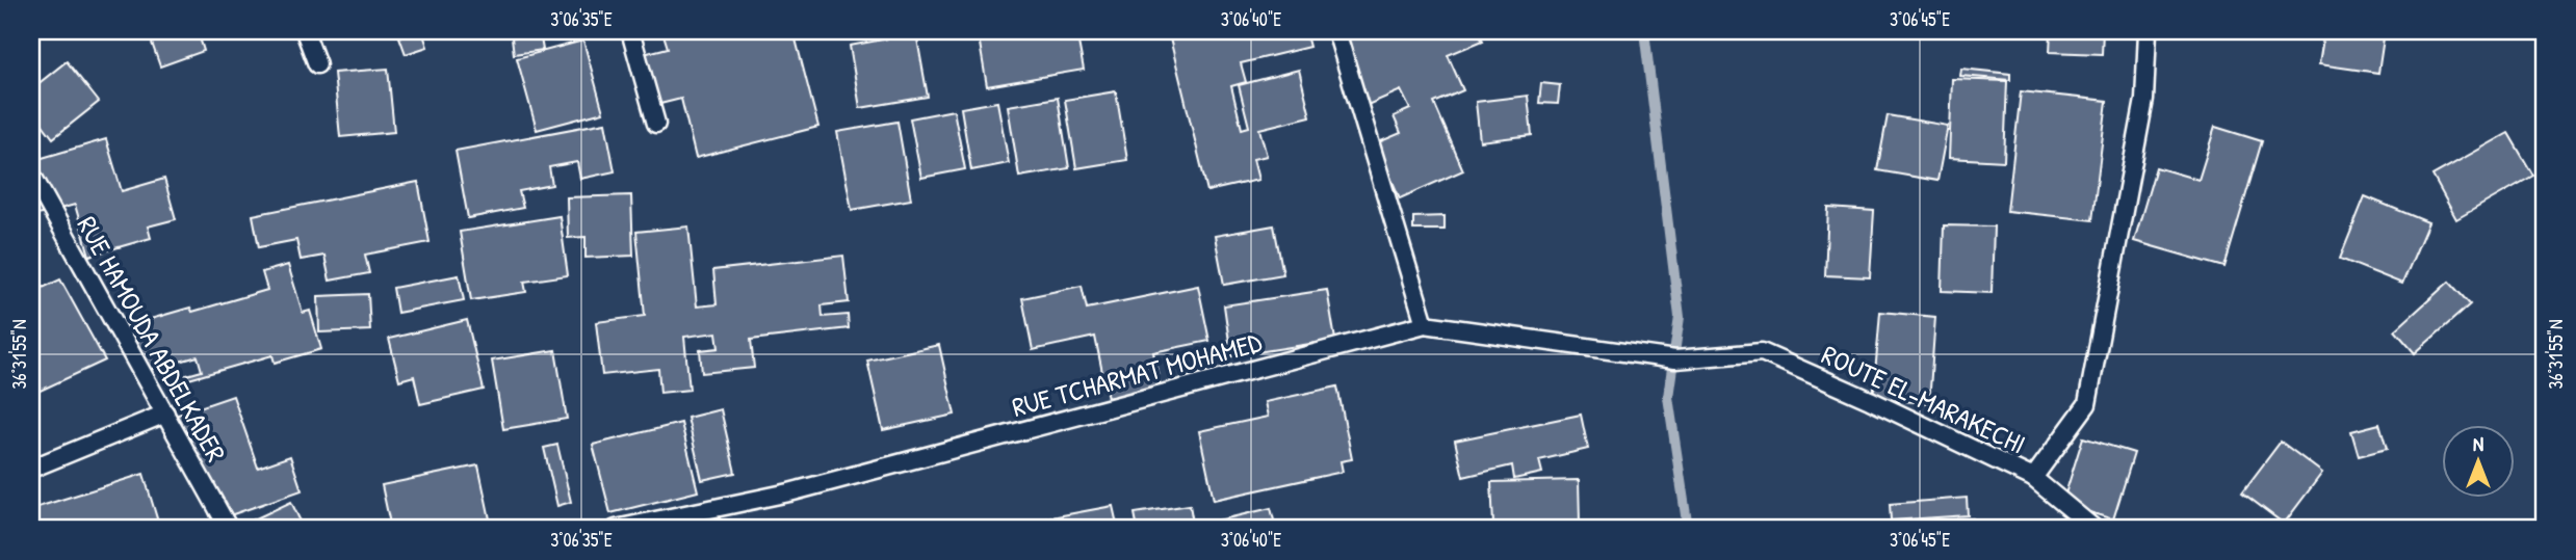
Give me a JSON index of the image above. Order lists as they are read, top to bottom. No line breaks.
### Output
{"streets":{"lane":["RUE HAMOUDA ABDELKADER","RUE TCHARMAT MOHAMED","ROUTE EL-MARAKECHI"]},"crossings":[["RUE TCHARMAT MOHAMED","ROUTE EL-MARAKECHI"]],"north":"top","coordinates":["3°06'35\"E","3°06'40\"E","3°06'45\"E","36°31'55\"N"]}
